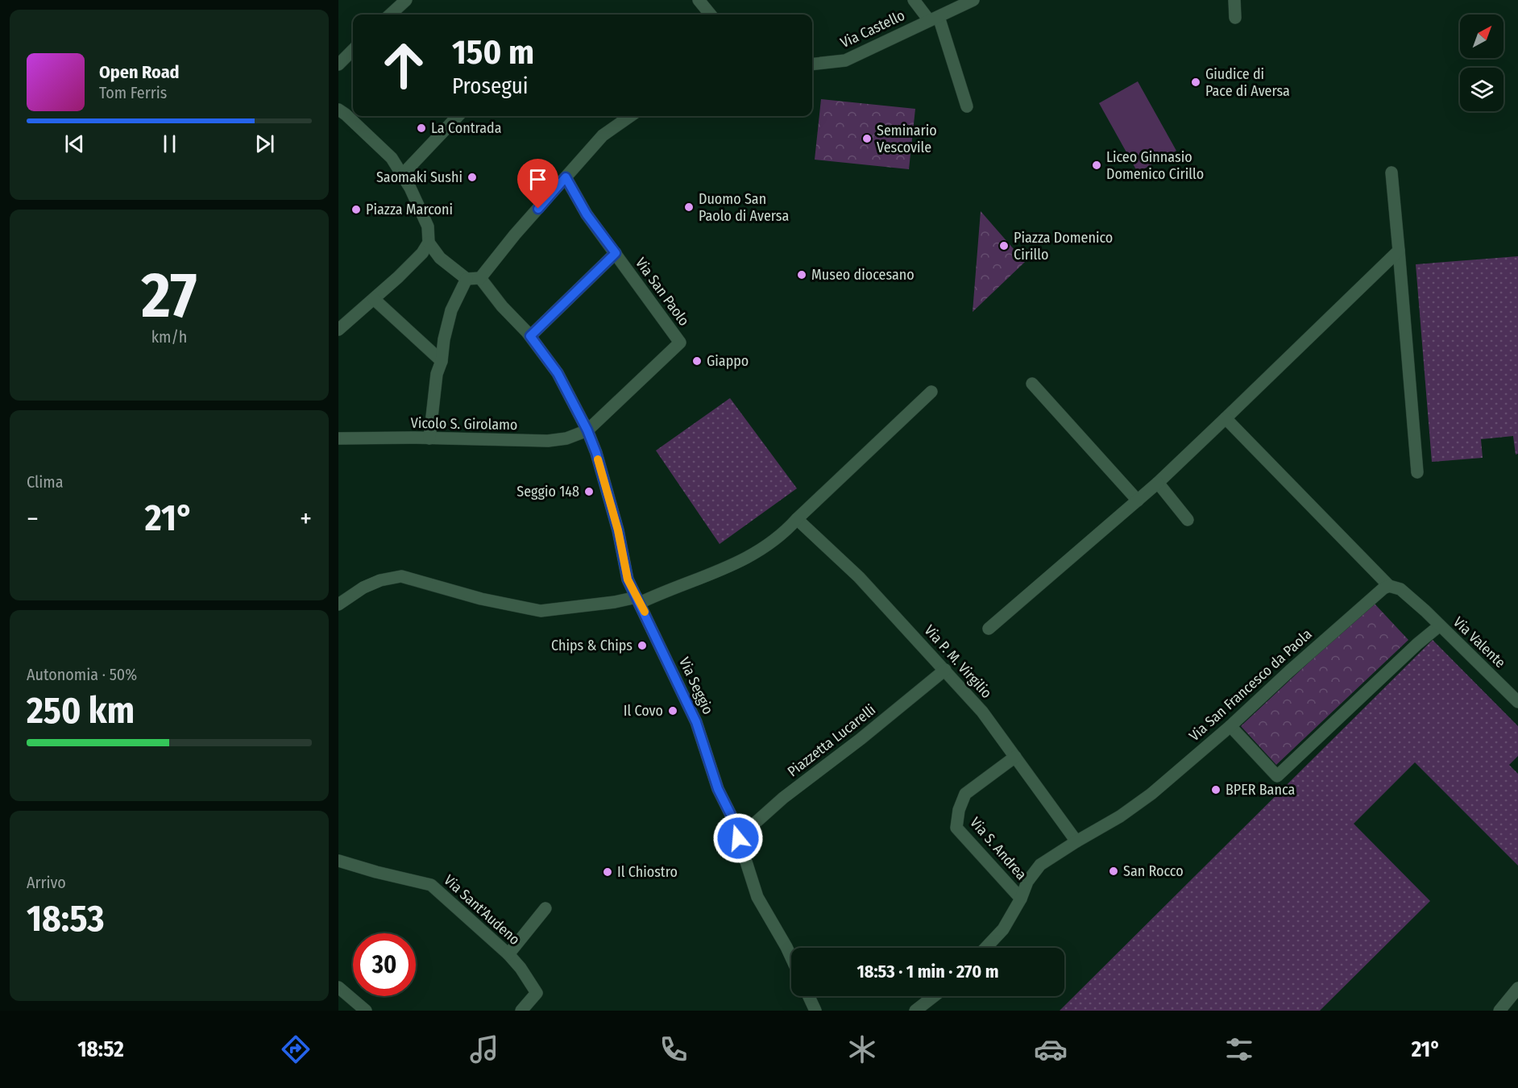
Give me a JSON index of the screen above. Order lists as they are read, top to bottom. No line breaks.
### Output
{"streets":{"street":["Via Castello","Via San Paolo","Vicolo S. Girolamo","Via Valente","Via P. M. Virgilio","Via San Francesco da Paola","Via Seggio","Piazzetta Lucarelli","Via S. Andrea","Via Sant'Audeno"]},"crossings":[["Via San Paolo","Vicolo S. Girolamo"],["Via San Paolo","Via Seggio"],["Vicolo S. Girolamo","Via Seggio"],["Via P. M. Virgilio","Via San Francesco da Paola"],["Via P. M. Virgilio","Piazzetta Lucarelli"],["Via P. M. Virgilio","Via S. Andrea"],["Via San Francesco da Paola","Via S. Andrea"],["Via Seggio","Piazzetta Lucarelli"]],"places":["Giudice di Pace di Aversa","La Contrada","Seminario Vescovile","Liceo Ginnasio Domenico Cirillo","Saomaki Sushi","Duomo San Paolo di Aversa","Piazza Marconi","Piazza Domenico Cirillo","Museo diocesano","Giappo","Seggio 148","Chips & Chips","Il Covo","BPER Banca","San Rocco","Il Chiostro"],"north":"top right","page":{"turn":["150 m","Prosegui"],"song":["Open Road","Tom Ferris"],"tile":[["27","km/h"],"Clima",["Autonomia · 50%","250 km"],["Arrivo","18:53"]],"heat":["−","21°","+"],"limit":"30","trip":"18:53 · 1 min · 270 m","tabs":["18:52","21°"]}}
